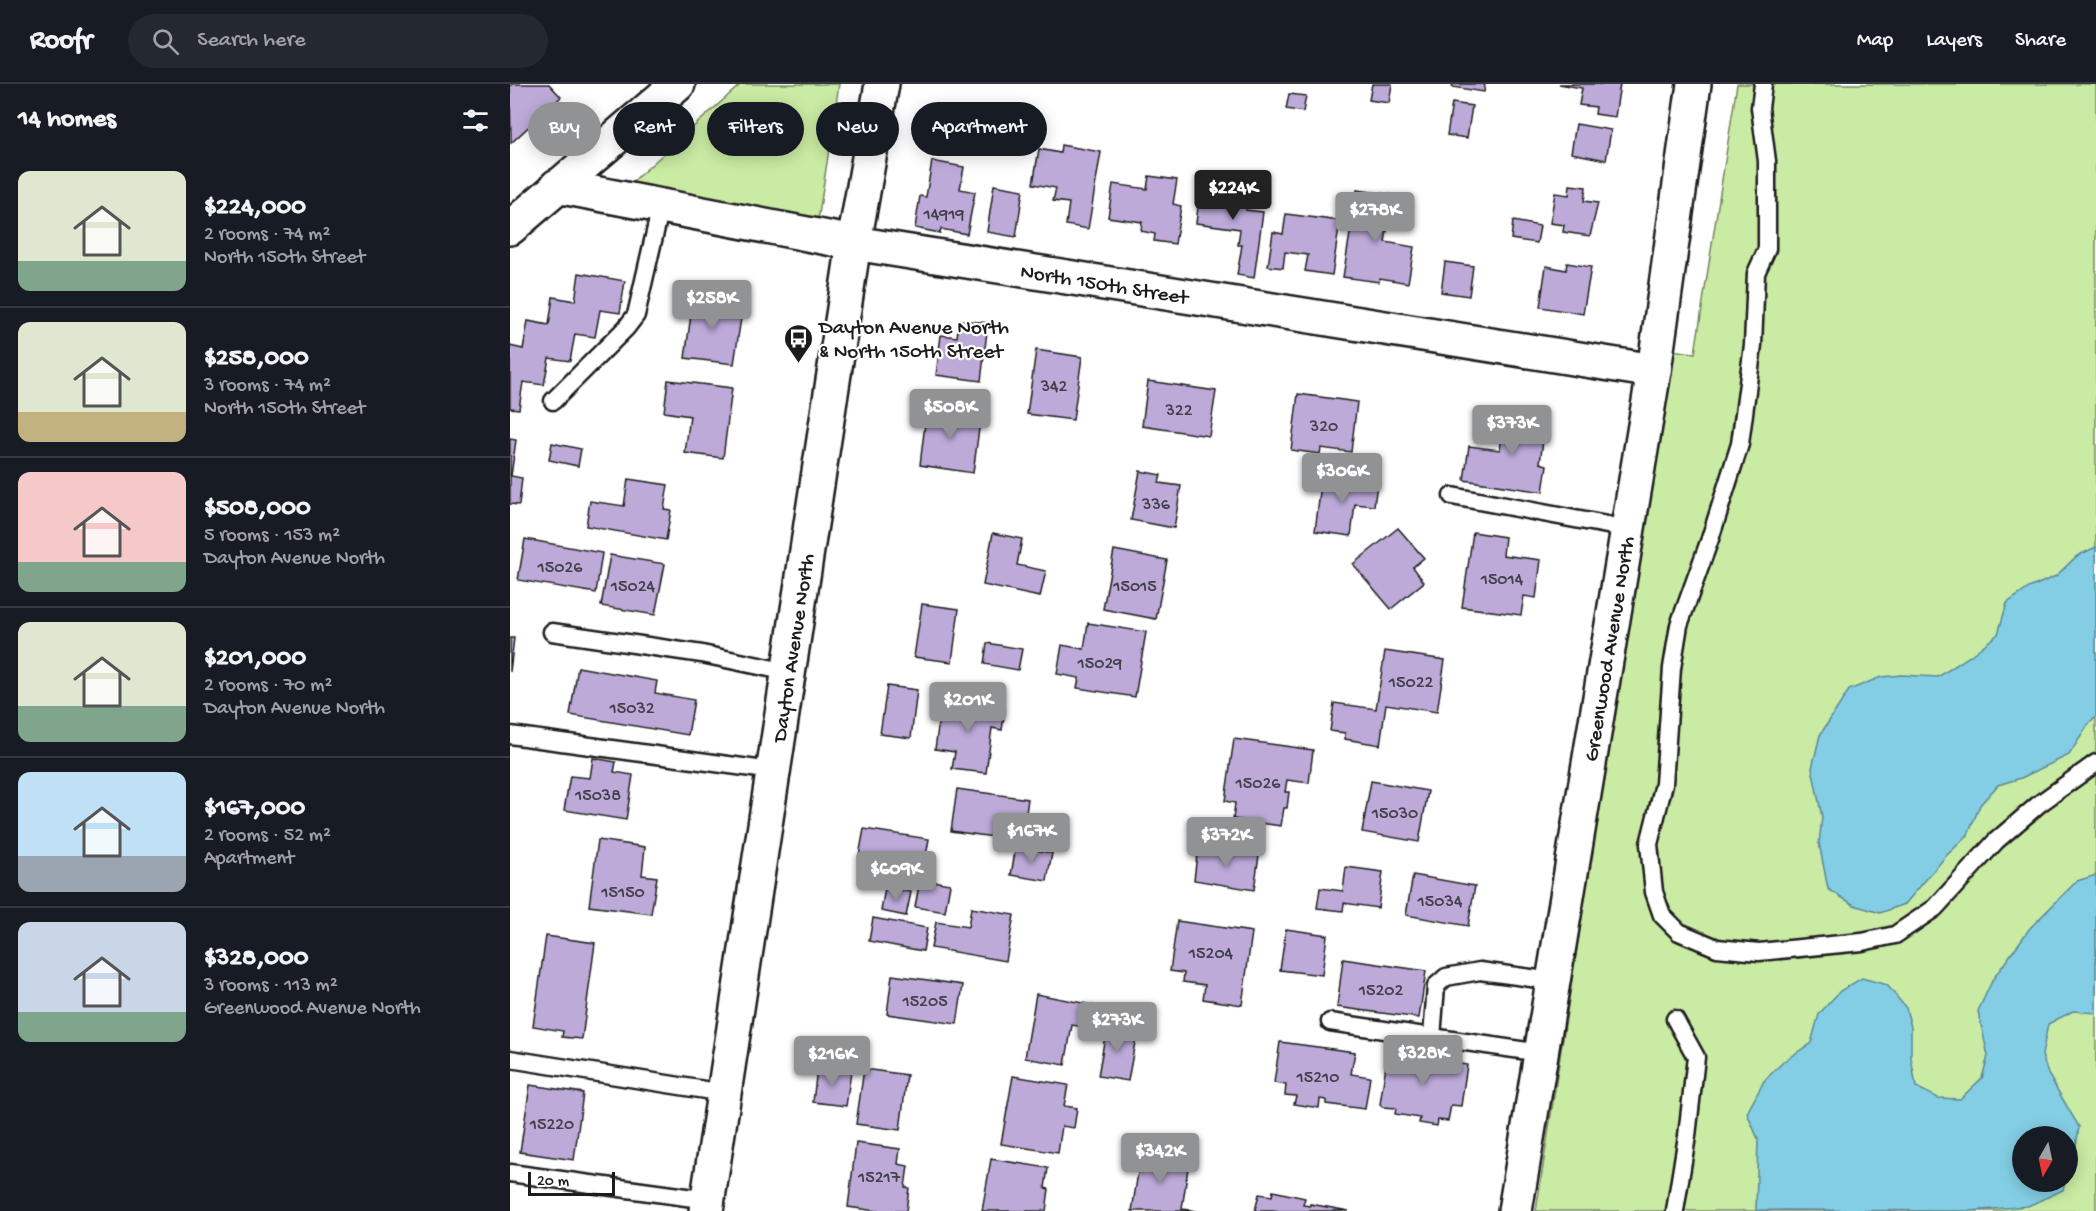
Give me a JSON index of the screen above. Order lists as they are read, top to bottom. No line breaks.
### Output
{"streets":{"street":["North 150th Street","Dayton Avenue North","Greenwood Avenue North"]},"crossings":[["North 150th Street","Dayton Avenue North"],["North 150th Street","Greenwood Avenue North"]],"places":{"bus stop":["Dayton Avenue North & North 150th Street"]},"house_numbers":["14919","342","322","320","336","15026","15014","15024","15015","15029","15022","15032","15026","15038","15030","15150","15034","15204","15202","15205","15210","15220","15217"],"scale_bar":"20 m","north":"bottom","page":{"header":"Roofr","search":"Search here","nav":["Map","Layers","Share"],"heading":"14 homes","chip":["Buy","Rent","Filters","New","Apartment"],"list":[{"name":"$224,000","note":"2 rooms · 74 m² · North 150th Street"},{"name":"$258,000","note":"3 rooms · 74 m² · North 150th Street"},{"name":"$508,000","note":"5 rooms · 153 m² · Dayton Avenue North"},{"name":"$201,000","note":"2 rooms · 70 m² · Dayton Avenue North"},{"name":"$167,000","note":"2 rooms · 52 m² · Apartment"},{"name":"$328,000","note":"3 rooms · 113 m² · Greenwood Avenue North"}],"price":["$224K","$278K","$258K","$508K","$373K","$306K","$201K","$167K","$372K","$609K","$273K","$328K","$216K","$342K"],"scale":"20 m"}}
